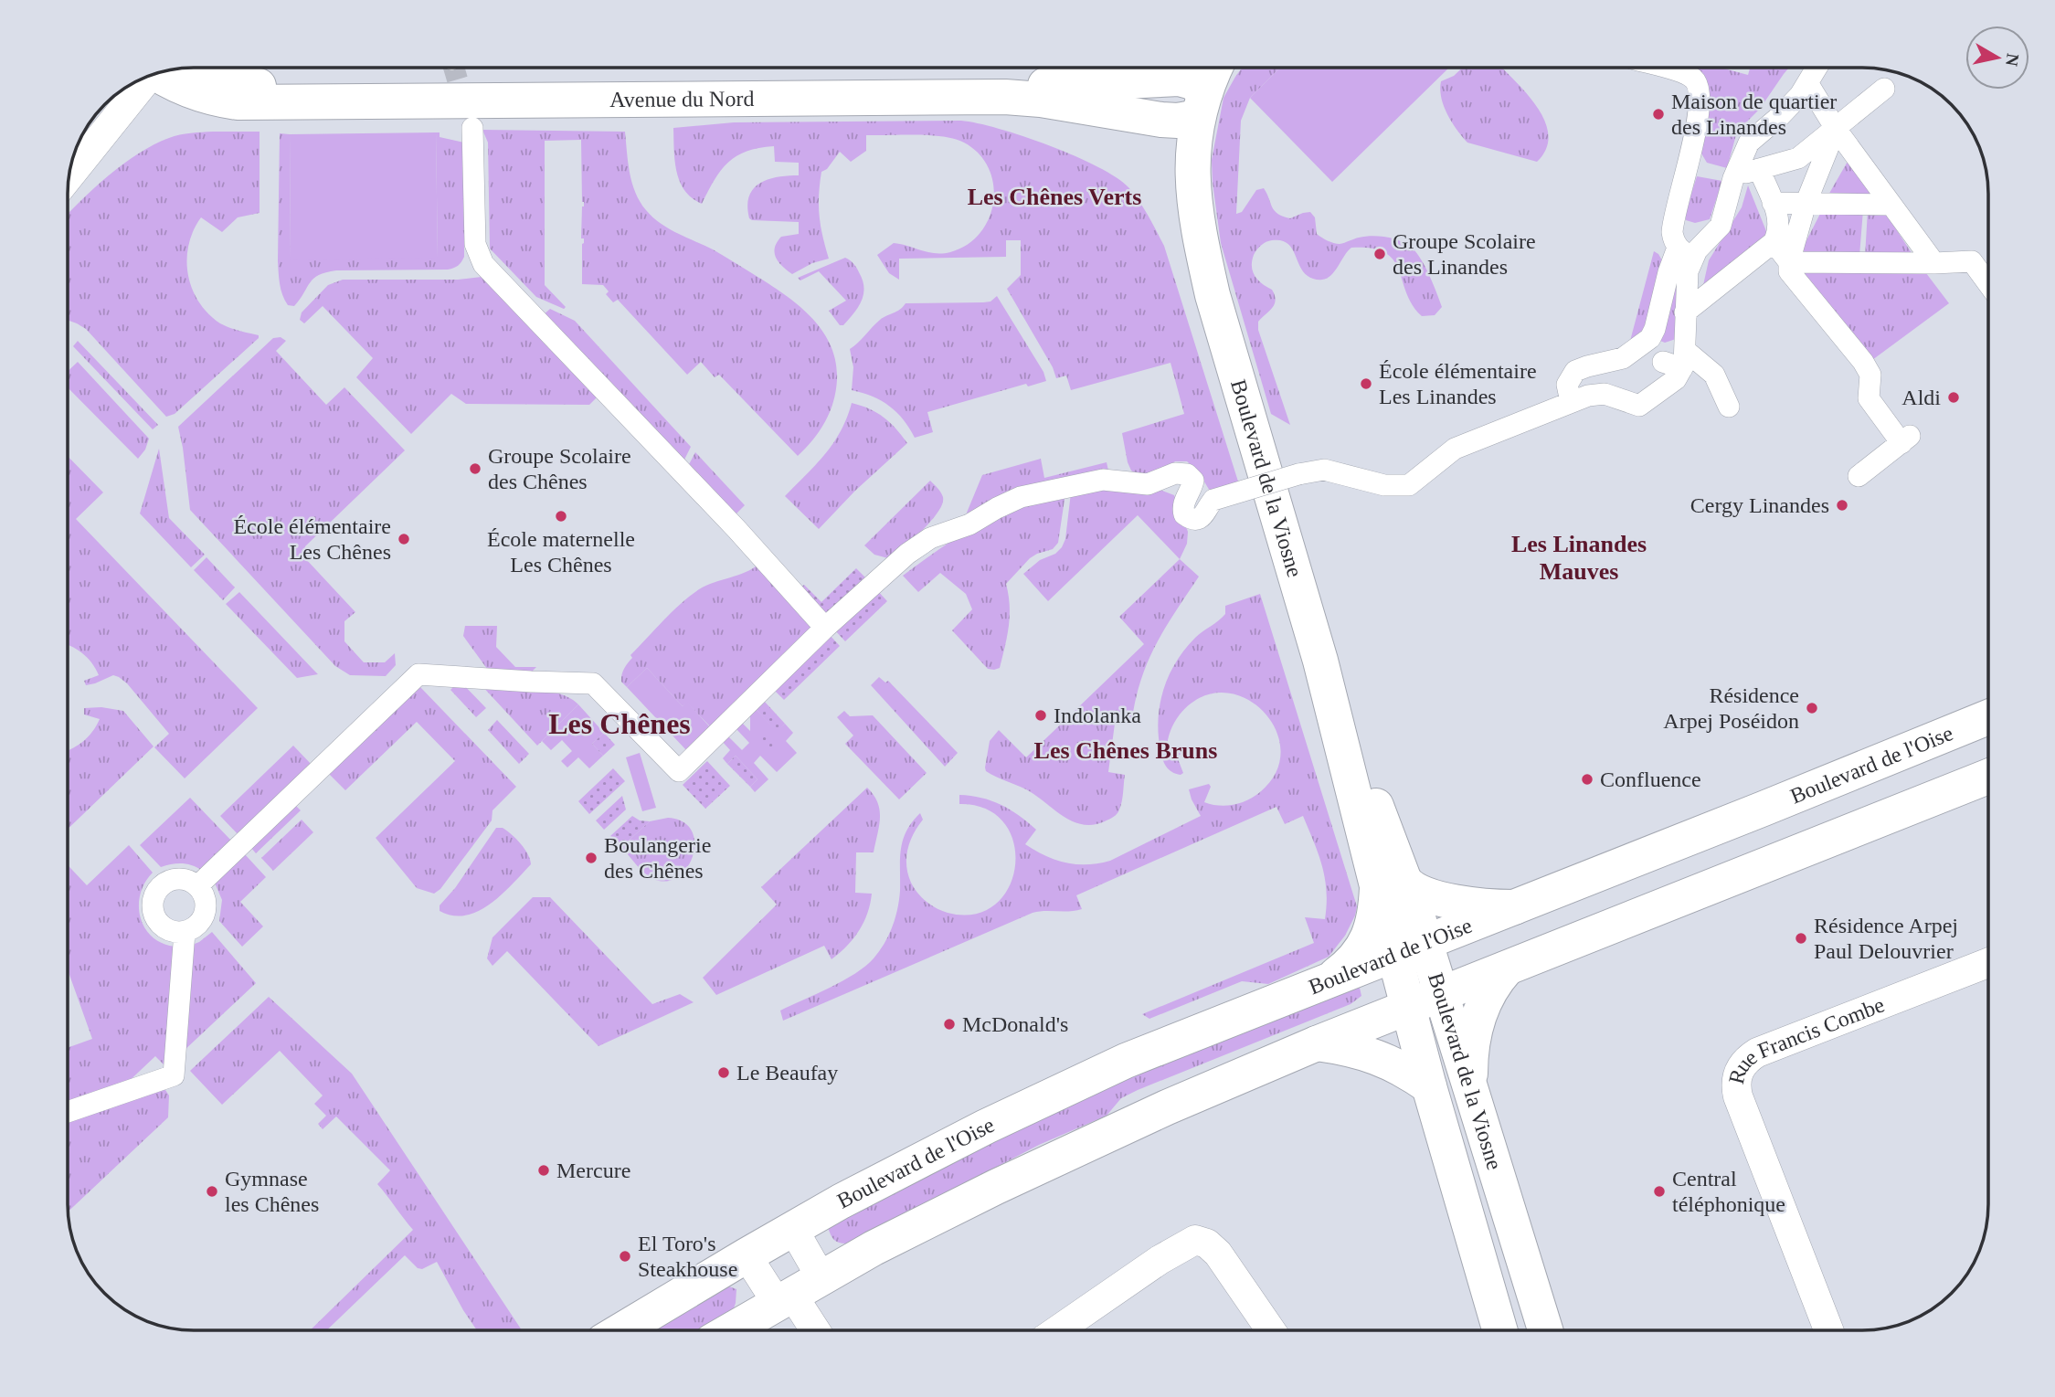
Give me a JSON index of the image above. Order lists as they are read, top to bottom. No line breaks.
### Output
{"streets":{"main road":["Avenue du Nord","Boulevard de la Viosne","Boulevard de l'Oise"],"street":["Rue Francis Combe"]},"crossings":[["Avenue du Nord","Boulevard de la Viosne"],["Boulevard de la Viosne","Boulevard de l'Oise"]],"districts":["Les Chênes Verts","Les Linandes Mauves","Les Chênes","Les Chênes Bruns"],"places":["Maison de quartier des Linandes","Groupe Scolaire des Linandes","École élémentaire Les Linandes","Aldi","Groupe Scolaire des Chênes","Cergy Linandes","École maternelle Les Chênes","École élémentaire Les Chênes","Résidence Arpej Poséidon","Indolanka","Confluence","Boulangerie des Chênes","Résidence Arpej Paul Delouvrier","McDonald's","Le Beaufay","Mercure","Gymnase les Chênes","Central téléphonique","El Toro's Steakhouse"],"north":"right"}
